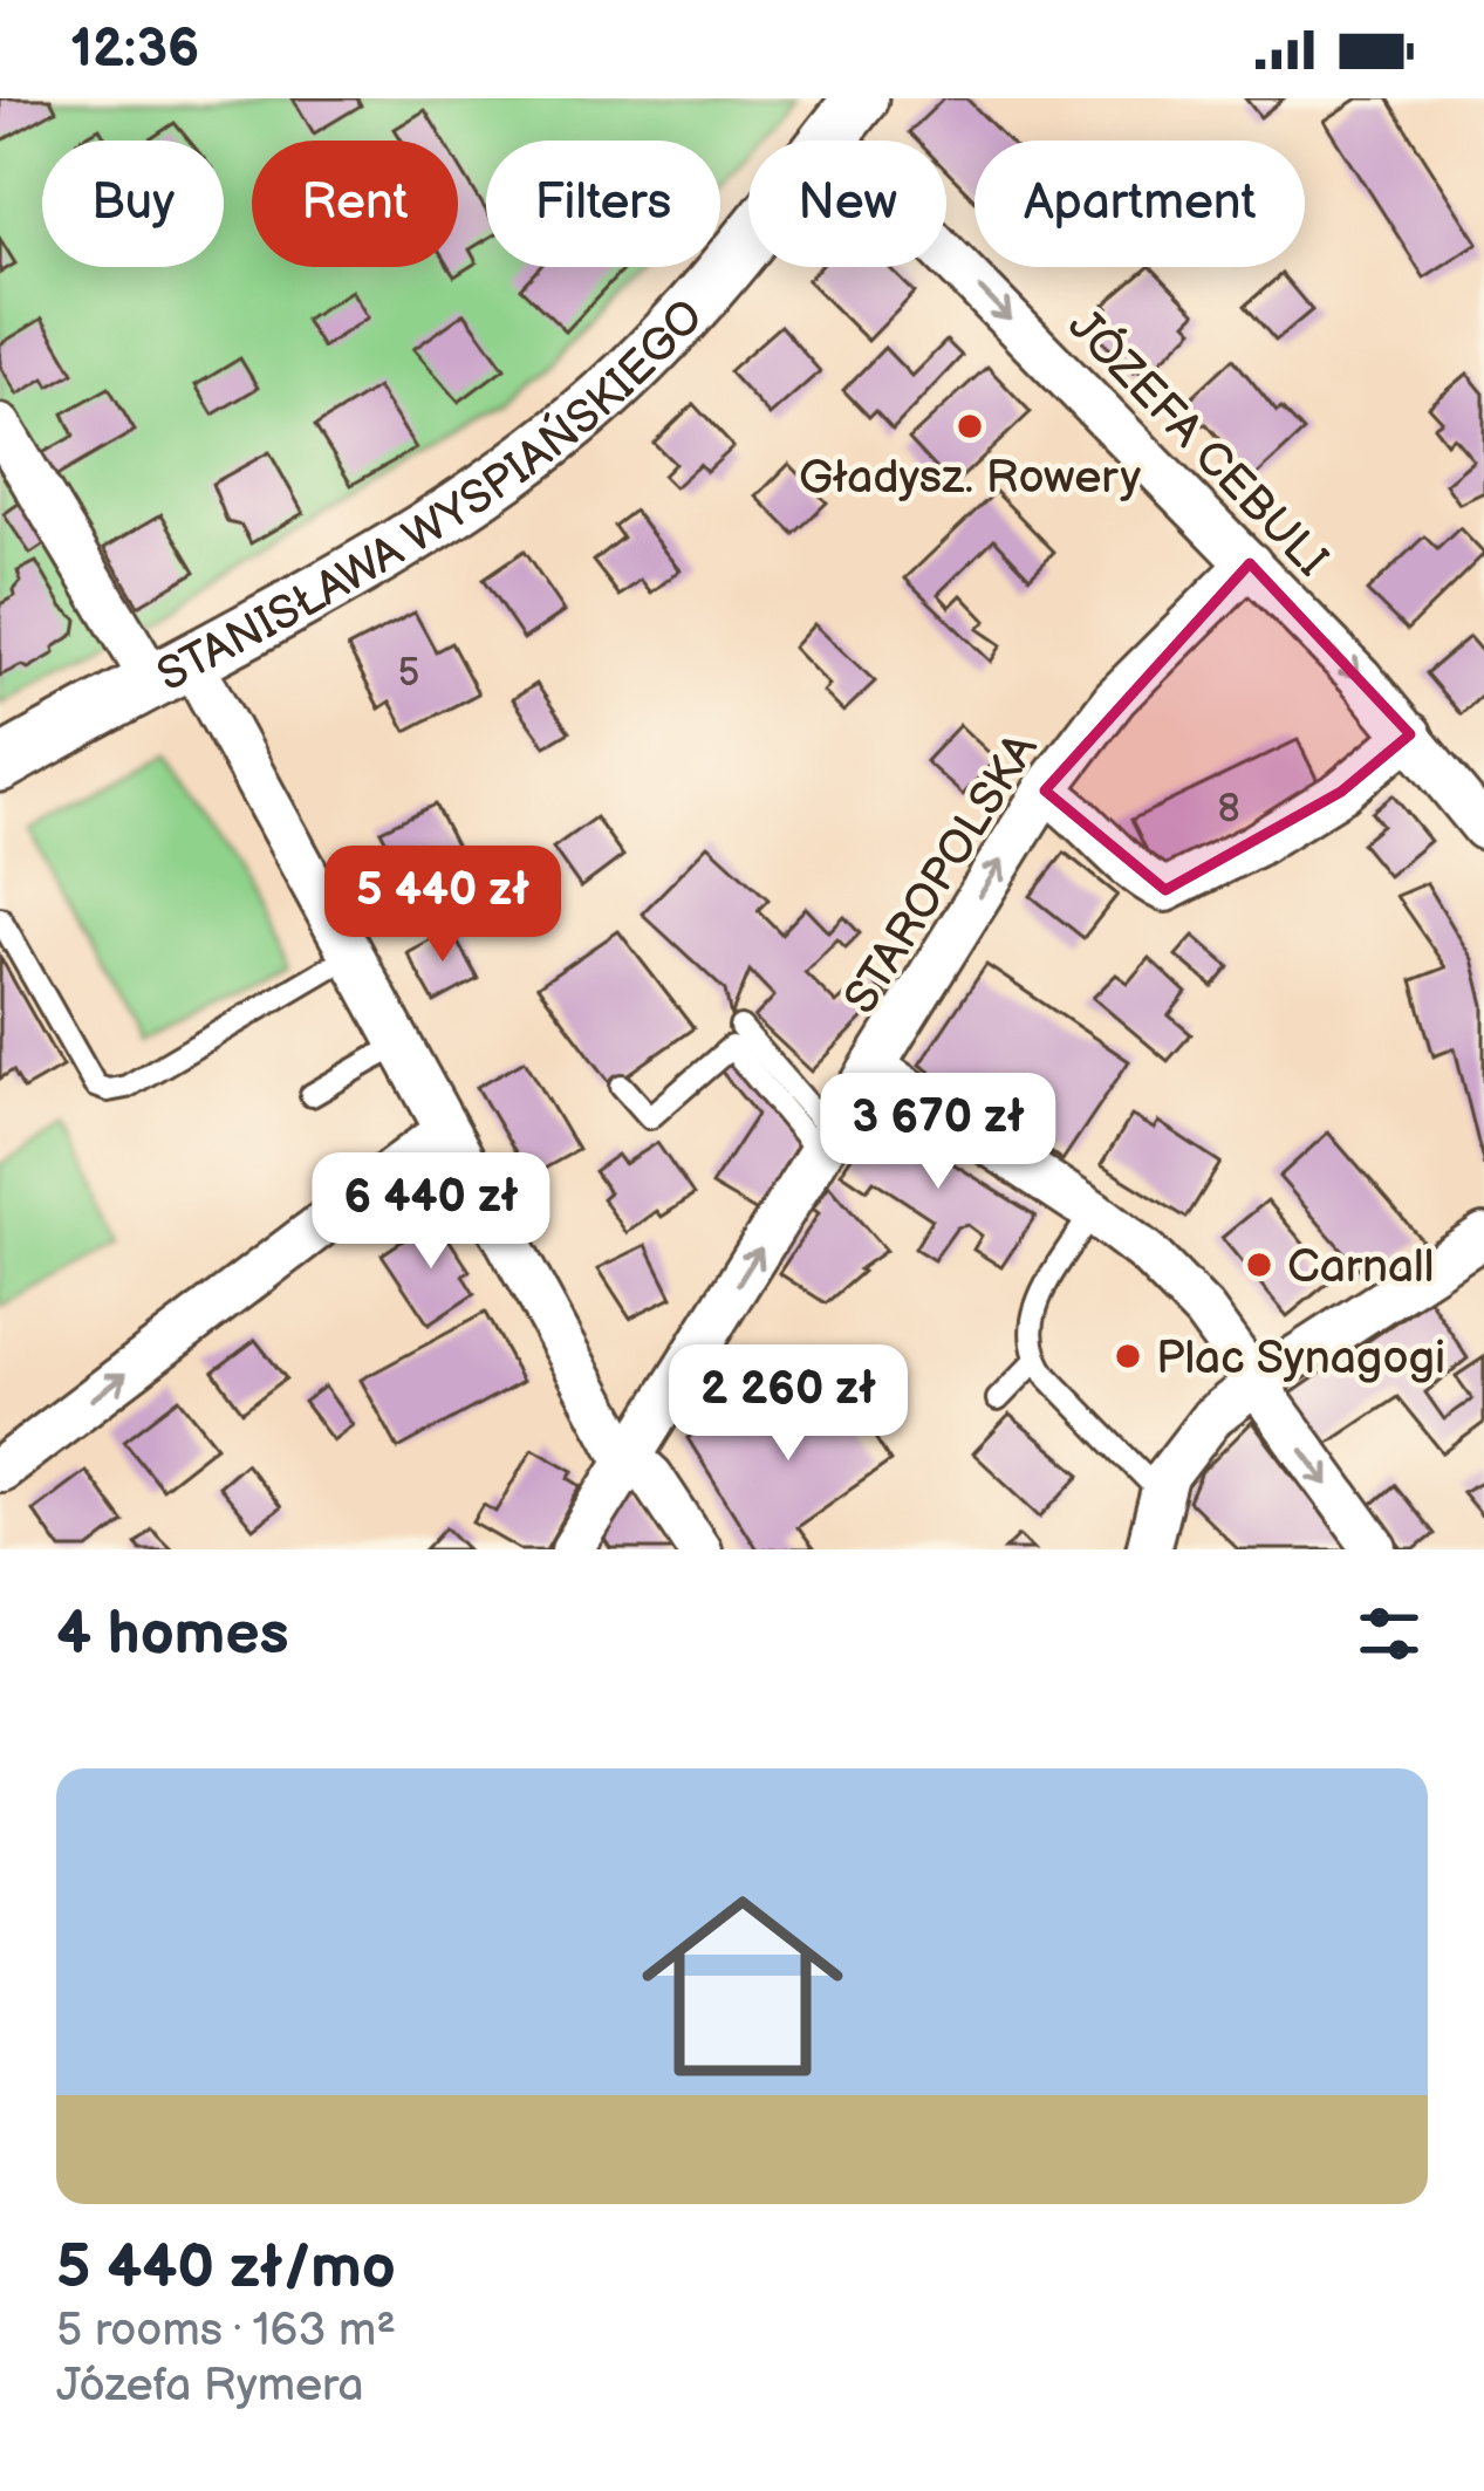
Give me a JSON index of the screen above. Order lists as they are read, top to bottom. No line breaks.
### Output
{"streets":{"street":["JÓZEFA CEBULI","STANISŁAWA WYSPIAŃSKIEGO","STAROPOLSKA"]},"crossings":[["JÓZEFA CEBULI","STANISŁAWA WYSPIAŃSKIEGO"],["JÓZEFA CEBULI","STAROPOLSKA"]],"one_way":["JÓZEFA CEBULI","STAROPOLSKA"],"places":["Gładysz. Rowery","Carnall","Plac Synagogi"],"house_numbers":["5","8"],"page":{"status":"12:36","chip":["Buy","Rent","Filters","New","Apartment"],"price":["5 440 zł","3 670 zł","6 440 zł","2 260 zł"],"heading":"4 homes","list":[{"name":"5 440 zł/mo","note":"5 rooms · 163 m² · Józefa Rymera"}]}}
